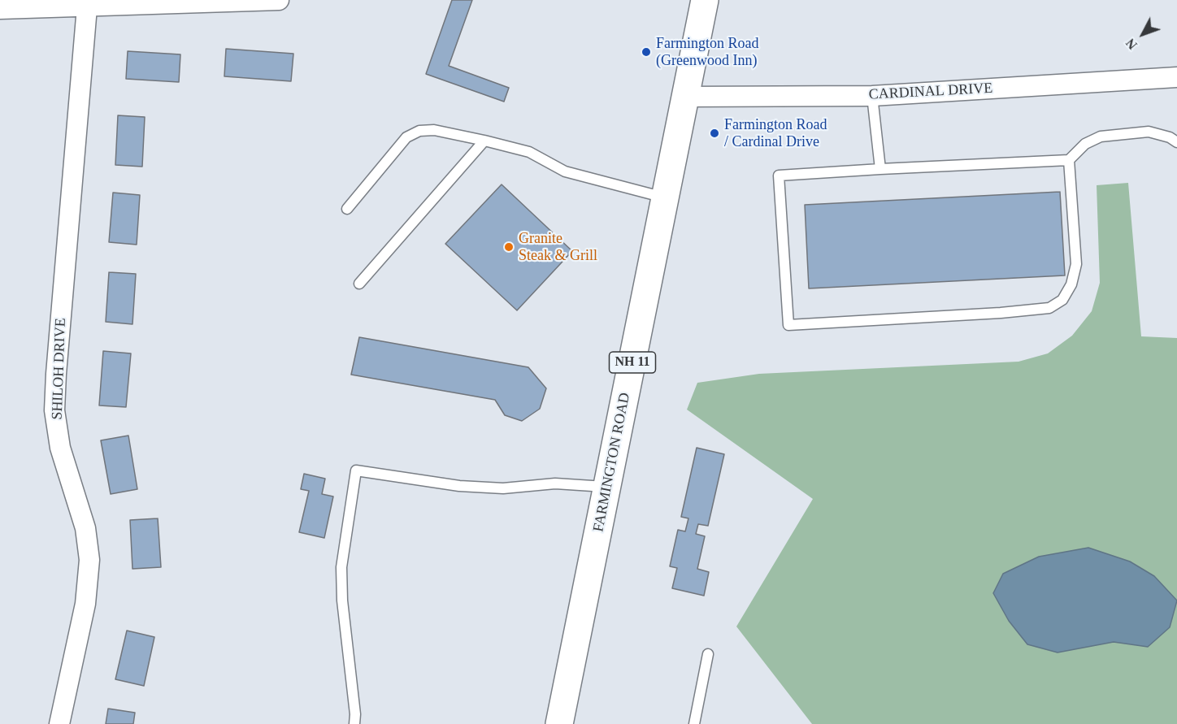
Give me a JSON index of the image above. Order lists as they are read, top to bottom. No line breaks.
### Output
{"streets":{"highway":["NH 11","FARMINGTON ROAD"],"street":["CARDINAL DRIVE","SHILOH DRIVE"]},"crossings":[["CARDINAL DRIVE","FARMINGTON ROAD"]],"places":["Farmington Road (Greenwood Inn)","Farmington Road / Cardinal Drive","Granite Steak & Grill"],"north":"bottom left"}
